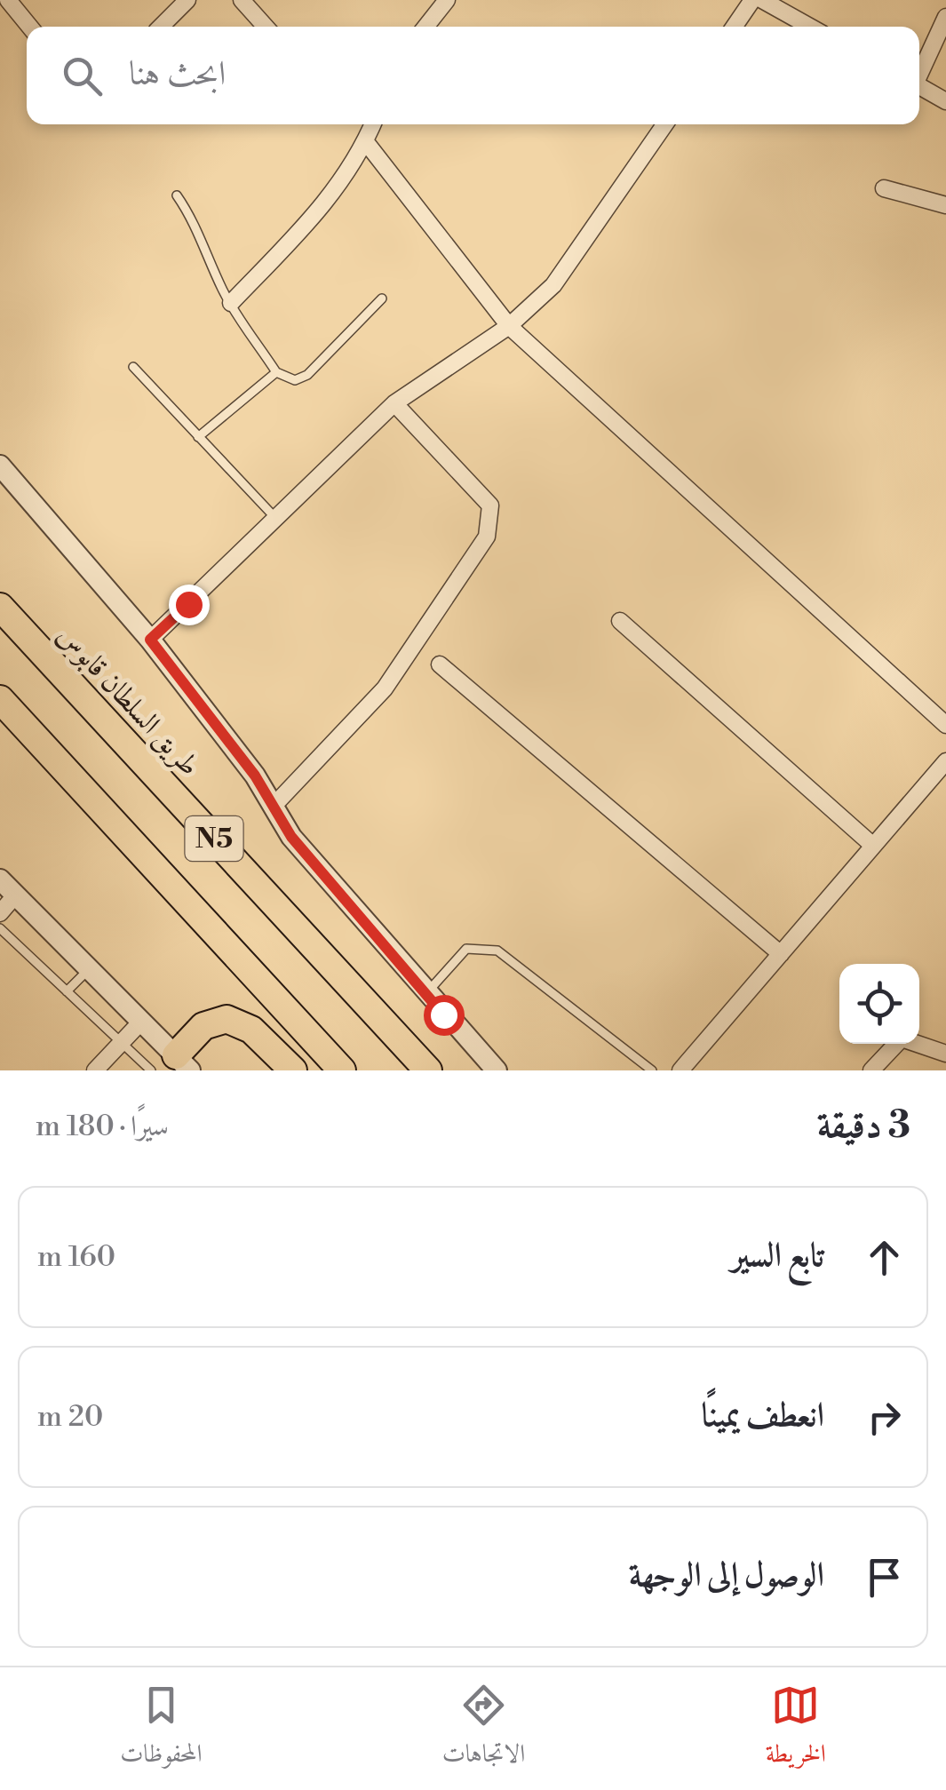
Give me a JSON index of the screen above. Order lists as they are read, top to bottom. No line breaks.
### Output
{"streets":{"highway":["طريق السلطان قابوس","N5"]},"page":{"search":"ابحث هنا","heading":["3 دقيقة","سيرًا · 180 m"],"list":[["تابع السير","160 m"],["انعطف يمينًا","20 m"],"الوصول إلى الوجهة"],"nav":["الخريطة","الاتجاهات","المحفوظات"]}}
